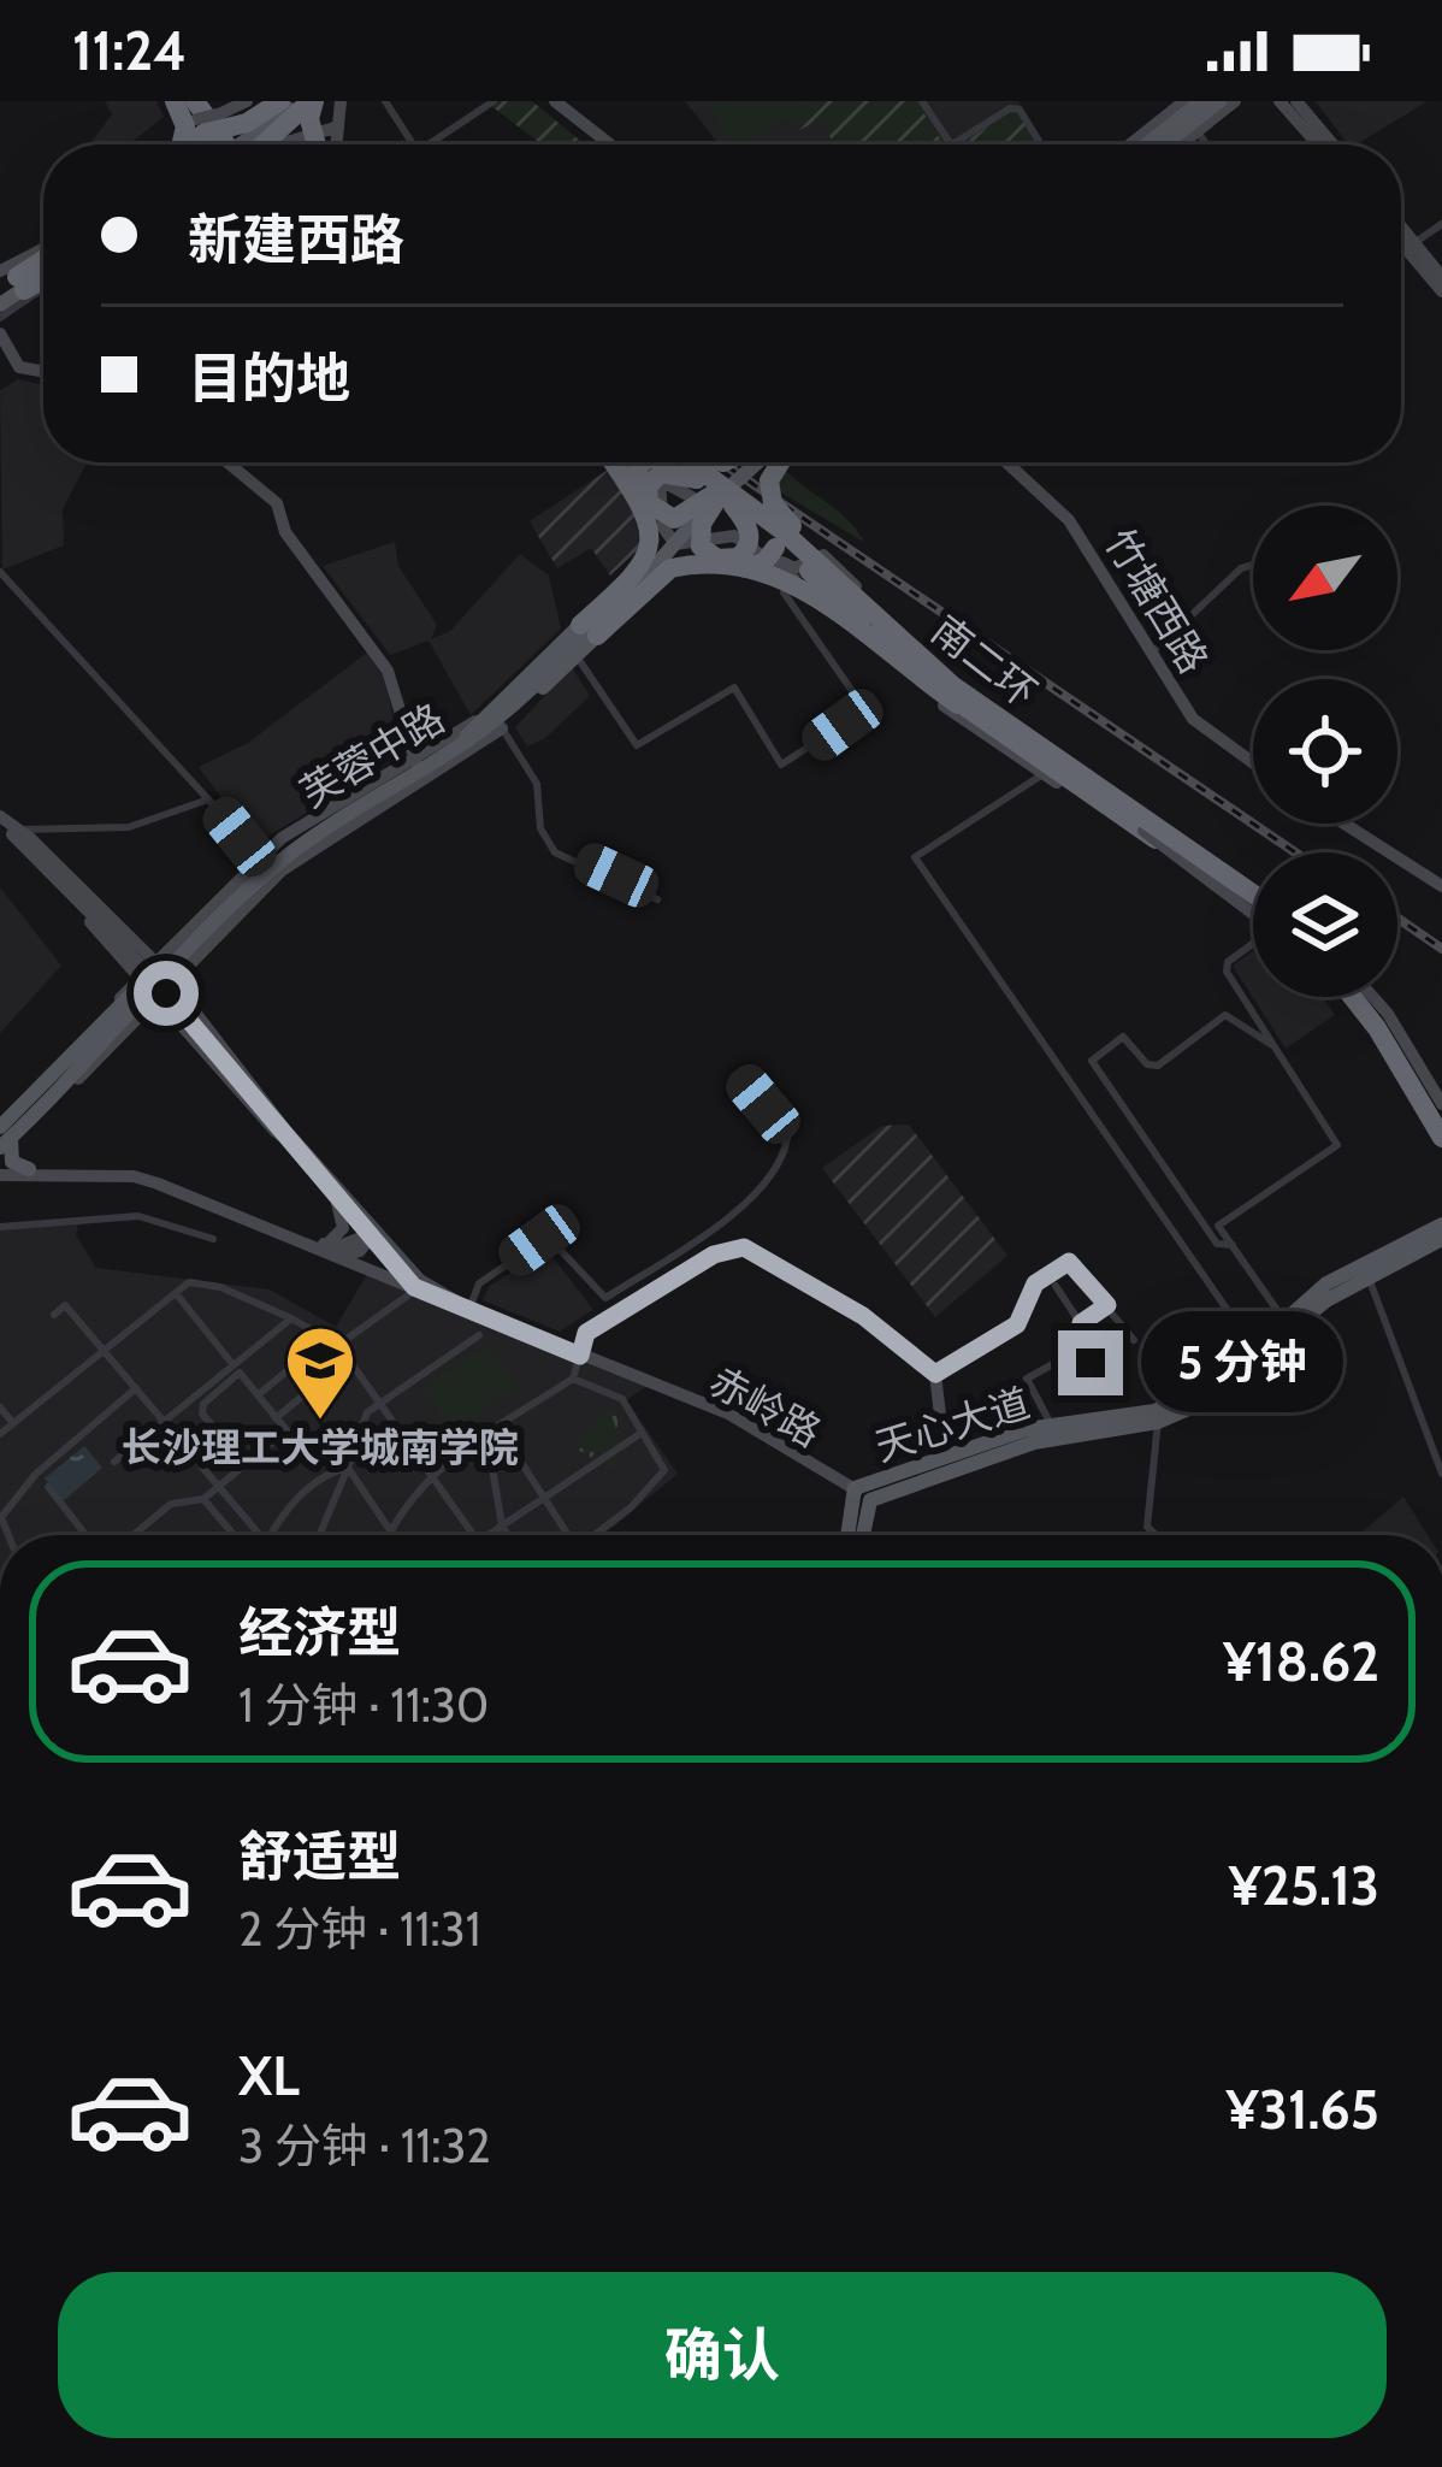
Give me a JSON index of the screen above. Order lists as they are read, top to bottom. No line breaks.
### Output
{"streets":{"highway":["南二环"],"main road":["竹塘西路","芙蓉中路","赤岭路","天心大道"]},"crossings":[["南二环","芙蓉中路"],["赤岭路","天心大道"]],"places":{"school or university":["长沙理工大学城南学院"]},"north":"bottom left","page":{"status":"11:24","banner":["新建西路","目的地"],"bubble":"5 分钟","list":[{"name":"经济型","note":"1 分钟 · 11:30","value":"¥18.62"},{"name":"舒适型","note":"2 分钟 · 11:31","value":"¥25.13"},{"name":"XL","note":"3 分钟 · 11:32","value":"¥31.65"}],"buttons":"确认"}}
